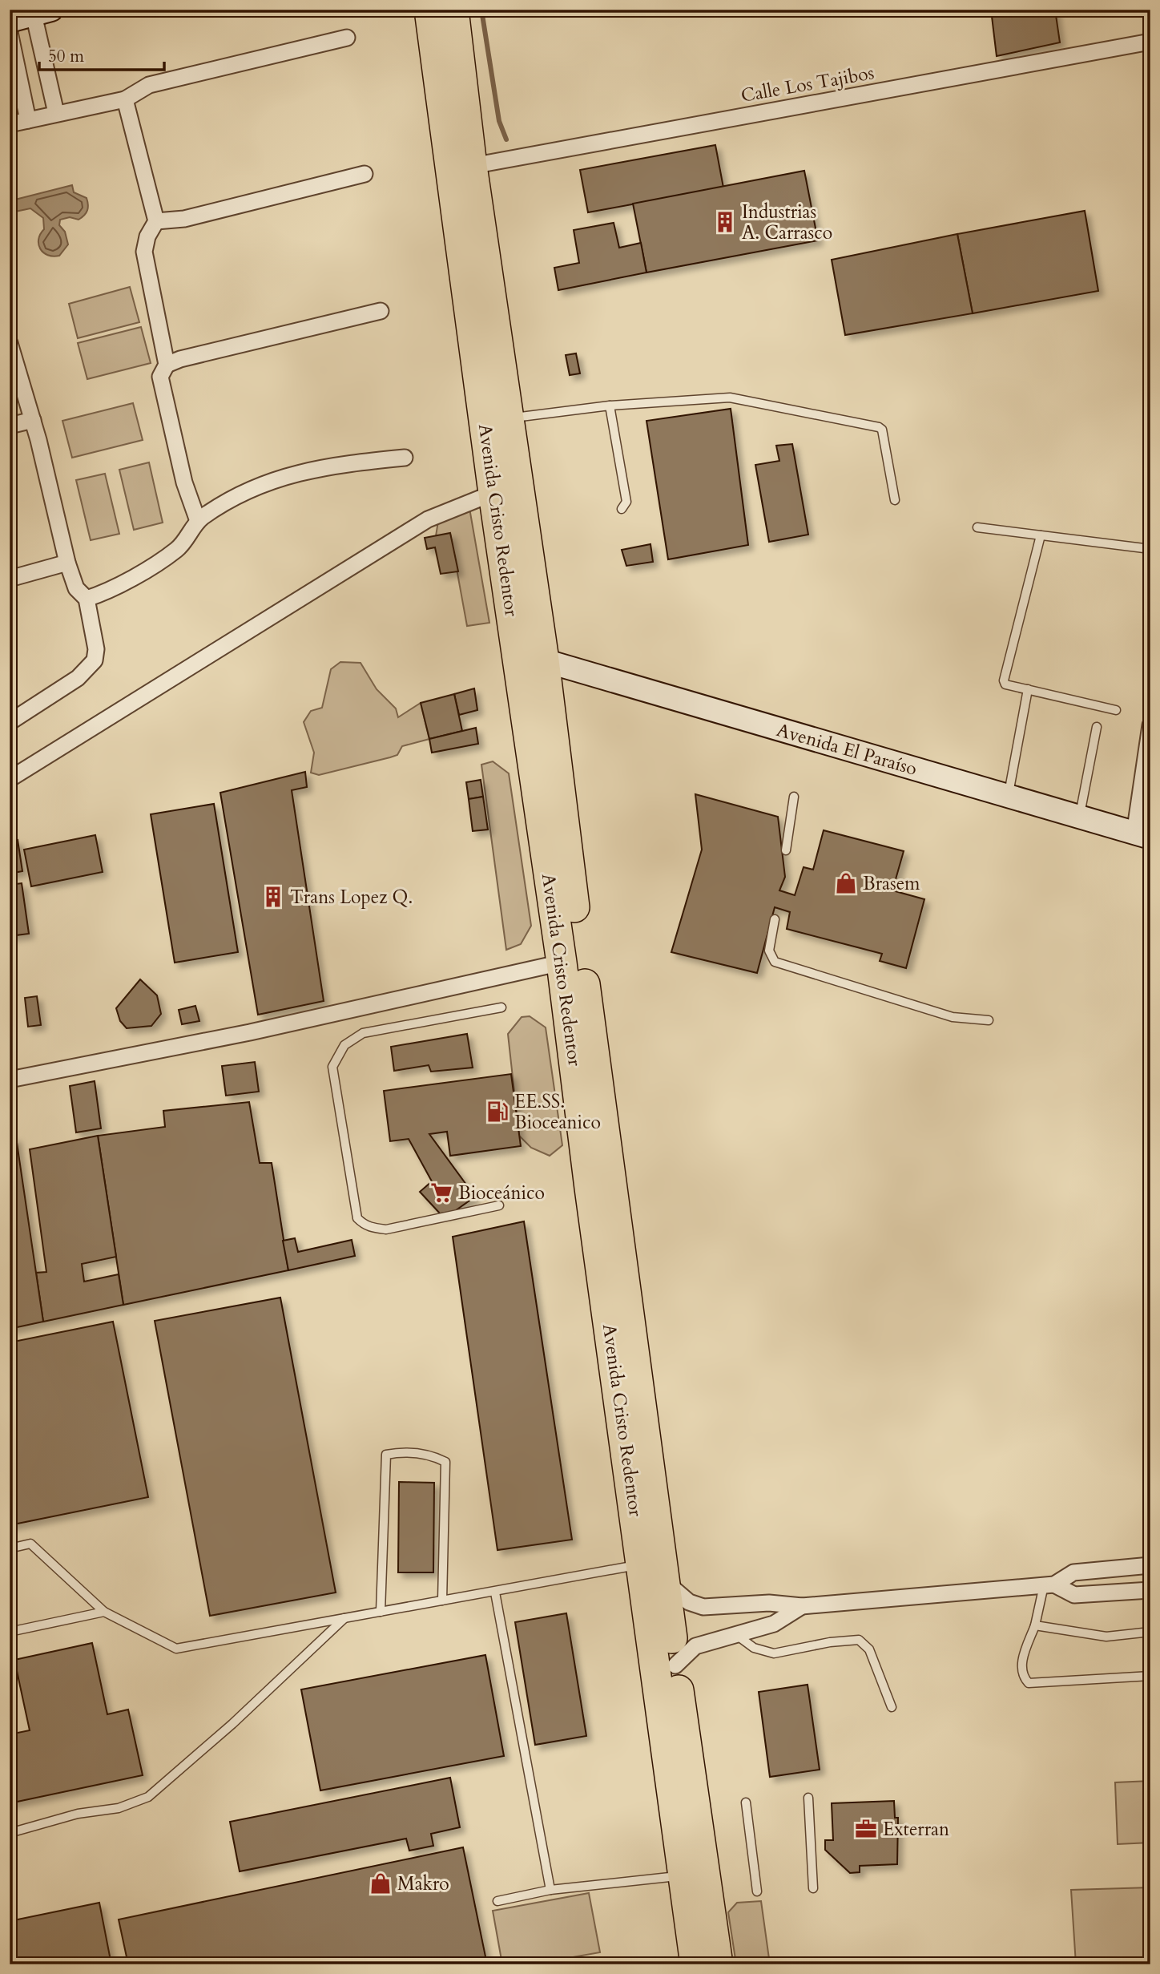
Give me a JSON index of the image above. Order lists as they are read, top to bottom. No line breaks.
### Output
{"streets":{"highway":["Avenida Cristo Redentor"],"street":["Calle Los Tajibos","Avenida El Paraíso"]},"crossings":[["Calle Los Tajibos","Avenida Cristo Redentor"],["Avenida Cristo Redentor","Avenida El Paraíso"]],"places":{"building":["Industrias A. Carrasco","Trans Lopez Q."],"shop":["Brasem","Makro"],"fuel station":["EE.SS. Bioceanico"],"supermarket":["Bioceánico"],"office":["Exterran"]},"scale_bar":"50 m"}
